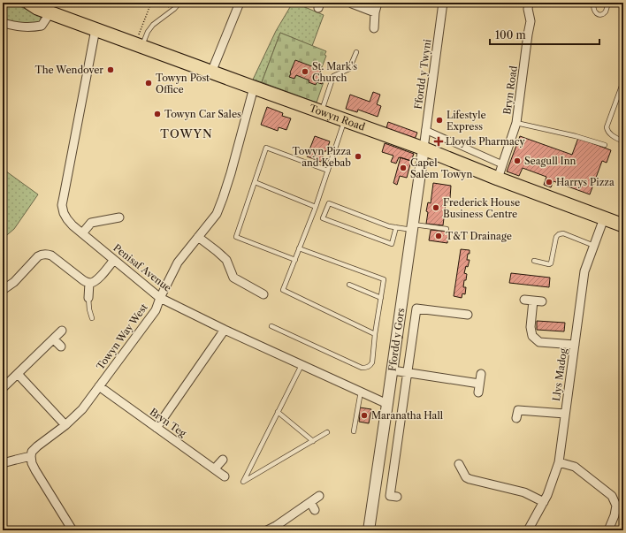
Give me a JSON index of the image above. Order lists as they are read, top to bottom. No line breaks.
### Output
{"streets":{"main road":["Towyn Road"],"street":["Ffordd y Twyni","Bryn Road","Penisaf Avenue","Towyn Way West","Ffordd y Gors","Llys Madog","Bryn Teg"]},"crossings":[["Ffordd y Twyni","Towyn Road"],["Ffordd y Twyni","Ffordd y Gors"],["Bryn Road","Towyn Road"],["Towyn Road","Penisaf Avenue"],["Towyn Road","Towyn Way West"],["Towyn Road","Ffordd y Gors"],["Towyn Road","Llys Madog"],["Penisaf Avenue","Towyn Way West"],["Penisaf Avenue","Ffordd y Gors"],["Towyn Way West","Bryn Teg"]],"districts":["TOWYN"],"places":{"other":["The Wendover","St. Mark's Church","Towyn Post Office","Towyn Car Sales","Lifestyle Express","Towyn Pizza and Kebab","Seagull Inn","Capel Salem Towyn","Harrys Pizza","Frederick House Business Centre","T&T Drainage","Maranatha Hall"],"health":["Lloyds Pharmacy"]},"scale_bar":"100 m"}
